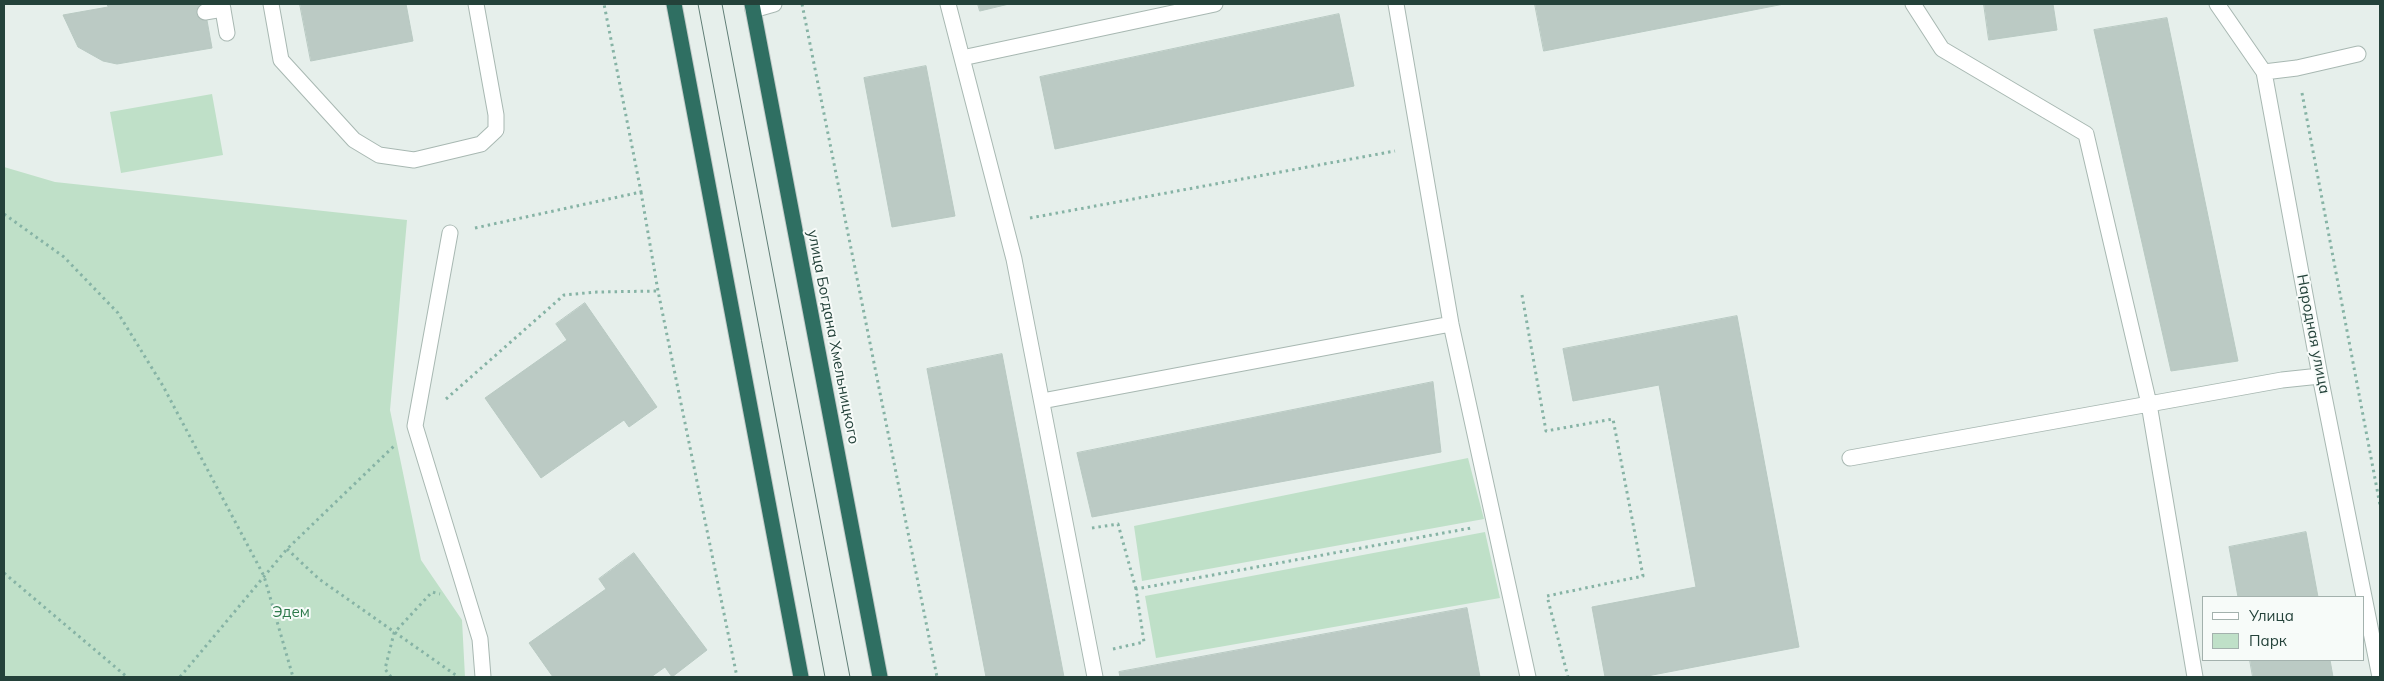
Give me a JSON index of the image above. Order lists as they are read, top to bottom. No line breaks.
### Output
{"streets":{"highway":["улица Богдана Хмельницкого"],"street":["Народная улица"]},"parks":["Эдем"],"legend":["Улица","Парк"]}
